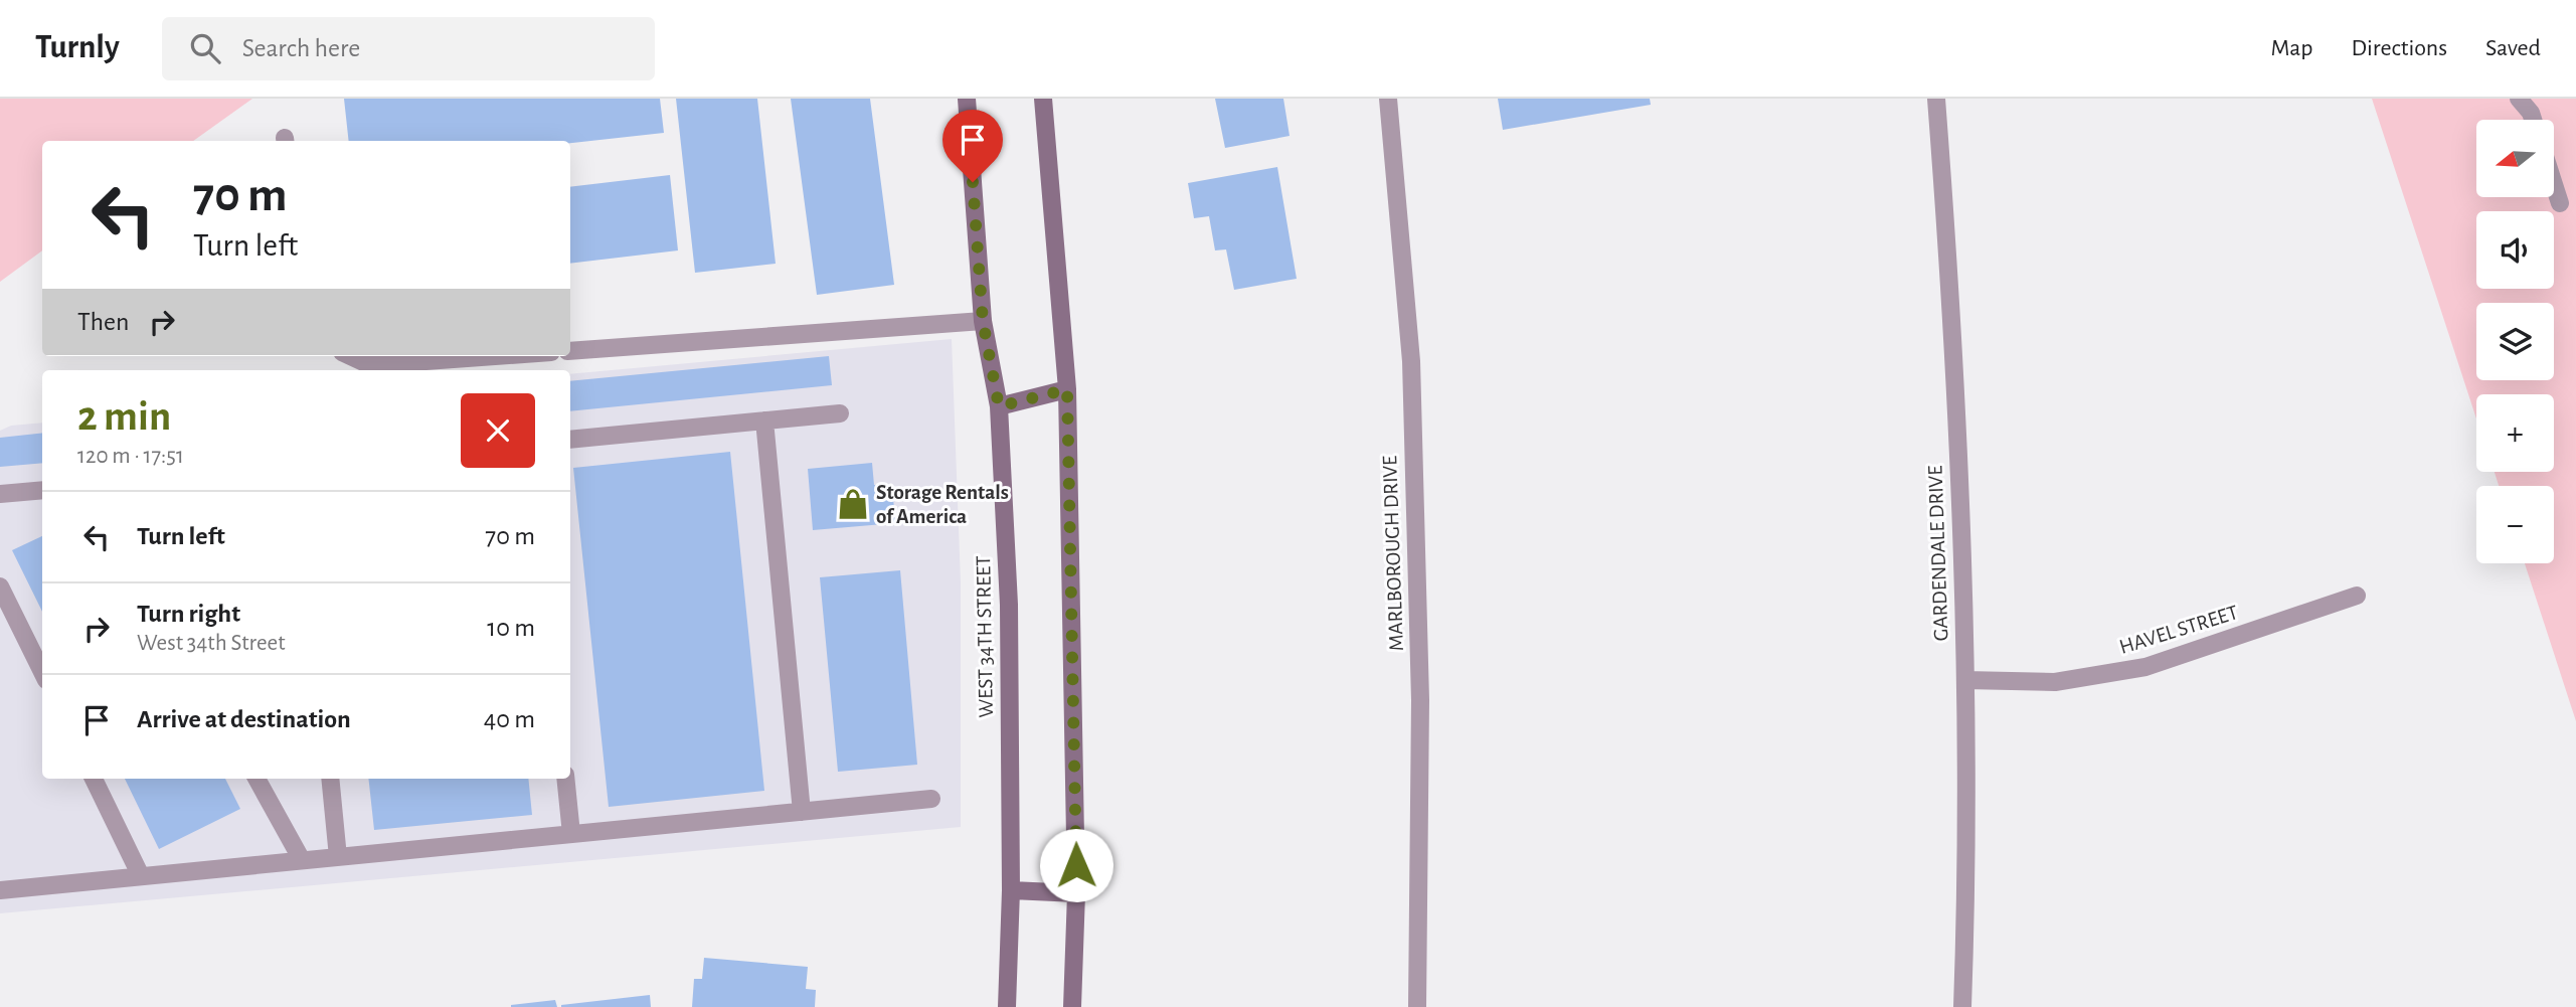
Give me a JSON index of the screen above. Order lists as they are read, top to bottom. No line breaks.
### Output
{"streets":{"main road":["WEST 34TH STREET"],"street":["MARLBOROUGH DRIVE","GARDENDALE DRIVE","HAVEL STREET"]},"crossings":[["GARDENDALE DRIVE","HAVEL STREET"]],"places":{"shop":["Storage Rentals of America"]},"north":"left","page":{"header":"Turnly","search":"Search here","nav":["Map","Directions","Saved"],"map_buttons":["+","−"],"turn":["70 m","Turn left"],"then":"Then","heading":["2 min","120 m · 17:51"],"list":[{"name":"Turn left","value":"70 m"},{"name":"Turn right","note":"West 34th Street","value":"10 m"},{"name":"Arrive at destination","value":"40 m"}]}}
